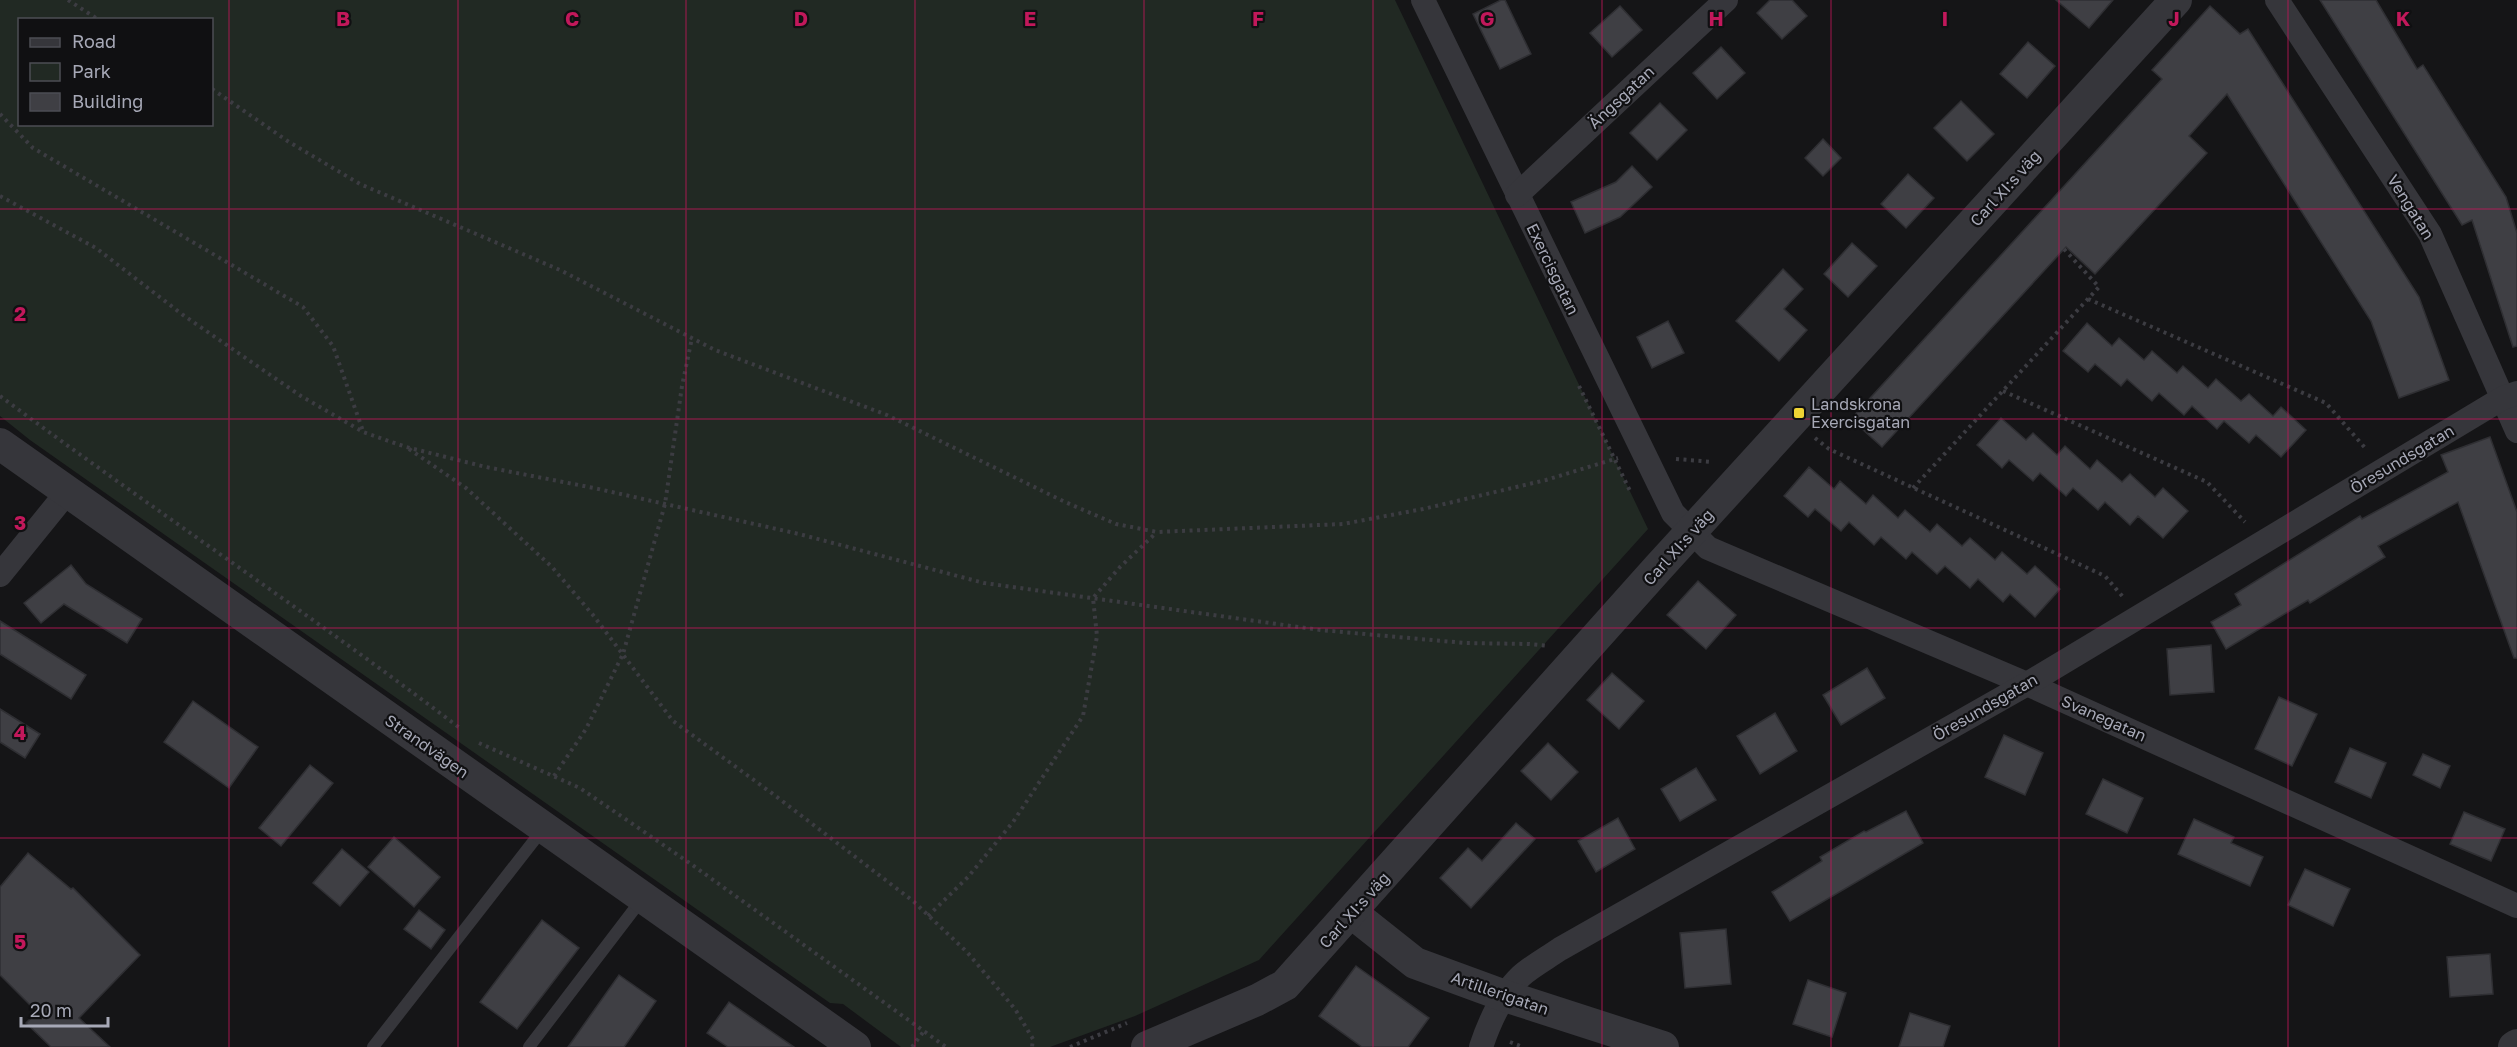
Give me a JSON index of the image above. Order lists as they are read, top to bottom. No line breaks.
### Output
{"streets":{"street":["Ängsgatan","Carl XI:s väg","Vengatan","Exercisgatan","Öresundsgatan","Svanegatan","Strandvägen","Artillerigatan"]},"crossings":[["Ängsgatan","Exercisgatan"],["Carl XI:s väg","Exercisgatan"],["Carl XI:s väg","Svanegatan"],["Carl XI:s väg","Artillerigatan"],["Vengatan","Öresundsgatan"],["Exercisgatan","Svanegatan"],["Öresundsgatan","Svanegatan"],["Öresundsgatan","Artillerigatan"]],"places":{"transit":["Landskrona Exercisgatan"]},"legend":["Road","Park","Building"],"scale_bar":"20 m","grid":{"columns":["B","C","D","E","F","G","H","I","J","K"],"rows":["2","3","4","5"]}}
